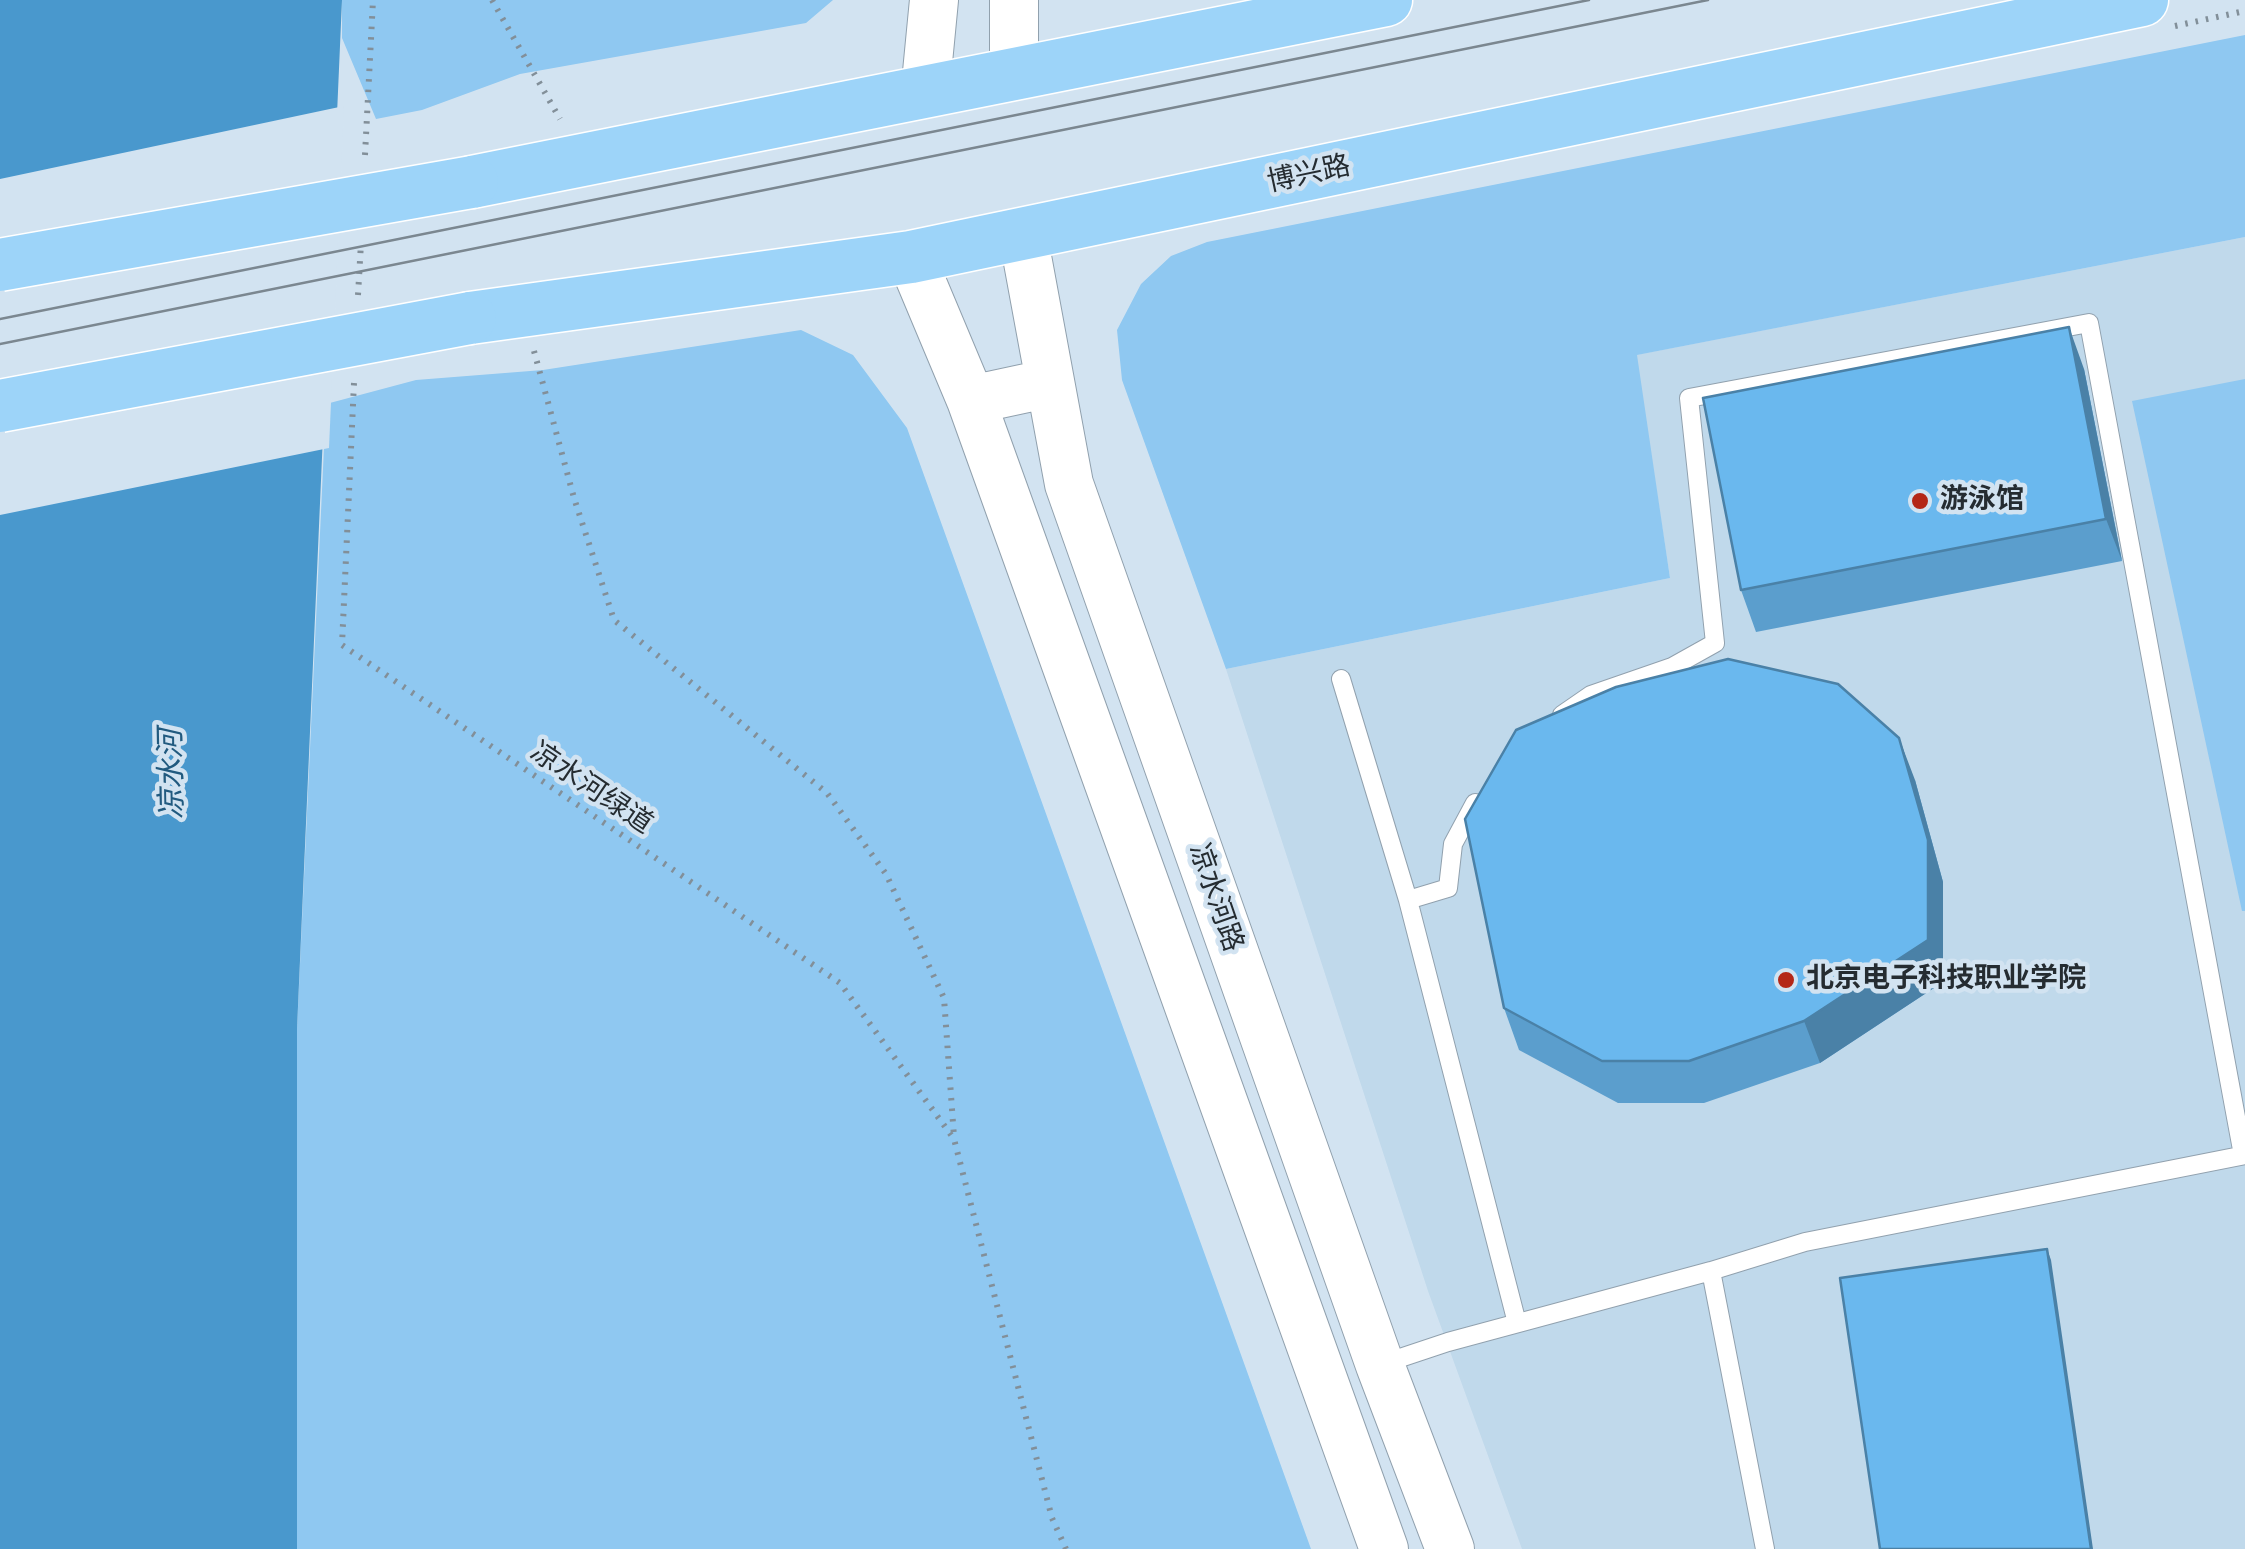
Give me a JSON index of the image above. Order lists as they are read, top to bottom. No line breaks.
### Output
{"streets":{"main road":["博兴路"],"street":["凉水河路"],"path":["凉水河绿道"]},"crossings":[["博兴路","凉水河路"]],"water":["凉水河"],"places":["游泳馆","北京电子科技职业学院"]}
